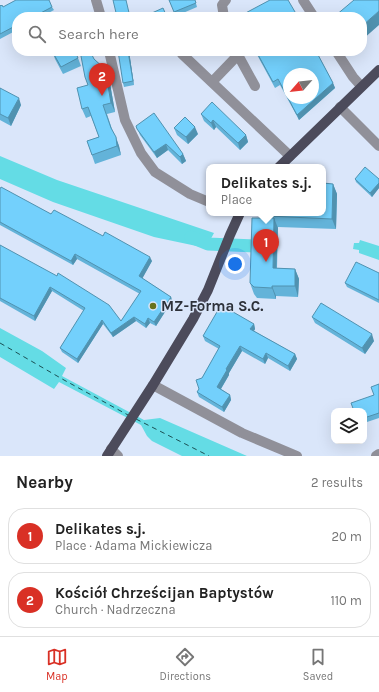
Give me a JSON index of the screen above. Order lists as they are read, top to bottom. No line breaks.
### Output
{"places":["MZ-Forma S.C."],"north":"bottom left","page":{"search":"Search here","pins":["2","1"],"popup":["Delikates s.j.","Place"],"heading":["Nearby","2 results"],"list":[{"mark":"1","name":"Delikates s.j.","note":"Place · Adama Mickiewicza","value":"20 m"},{"mark":"2","name":"Kościół Chrześcijan Baptystów","note":"Church · Nadrzeczna","value":"110 m"}],"nav":["Map","Directions","Saved"]}}
